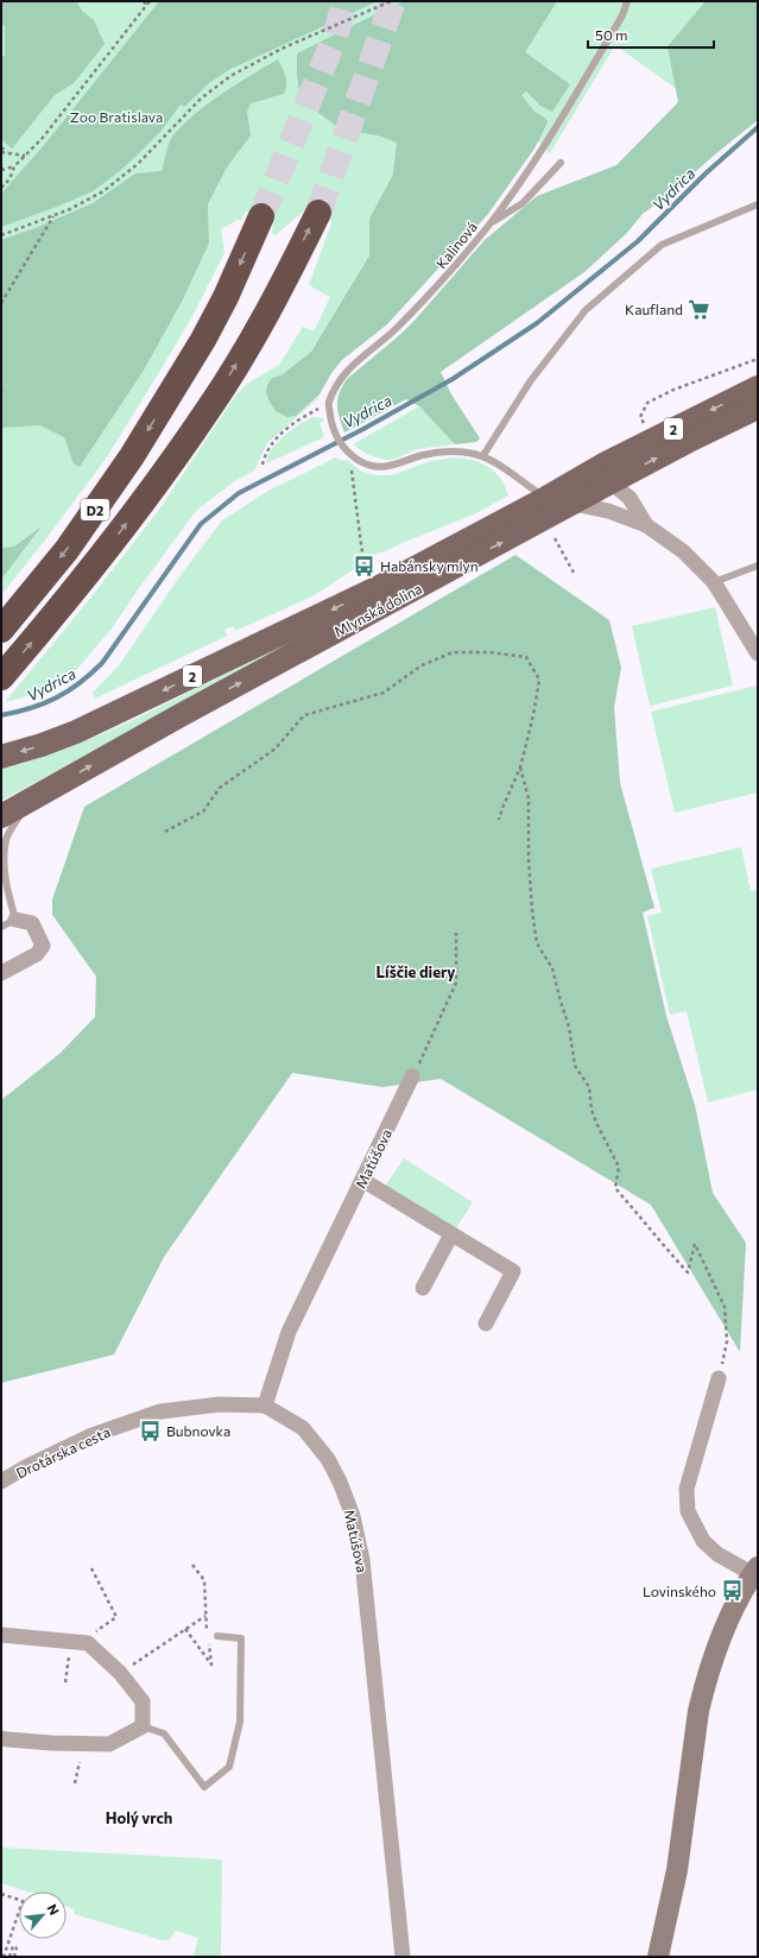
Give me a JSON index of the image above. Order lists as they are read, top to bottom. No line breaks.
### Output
{"streets":{"highway":["D2"],"main road":["2","Mlynská dolina"],"street":["Matúšova","Drotárska cesta"],"lane":["Kalinová"]},"crossings":[["Matúšova","Drotárska cesta"]],"districts":["Líščie diery","Holý vrch"],"water":["Vydrica"],"parks":["Zoo Bratislava"],"places":{"supermarket":["Kaufland"],"bus stop":["Habánsky mlyn","Bubnovka","Lovinského"]},"scale_bar":"50 m","north":"top right"}
